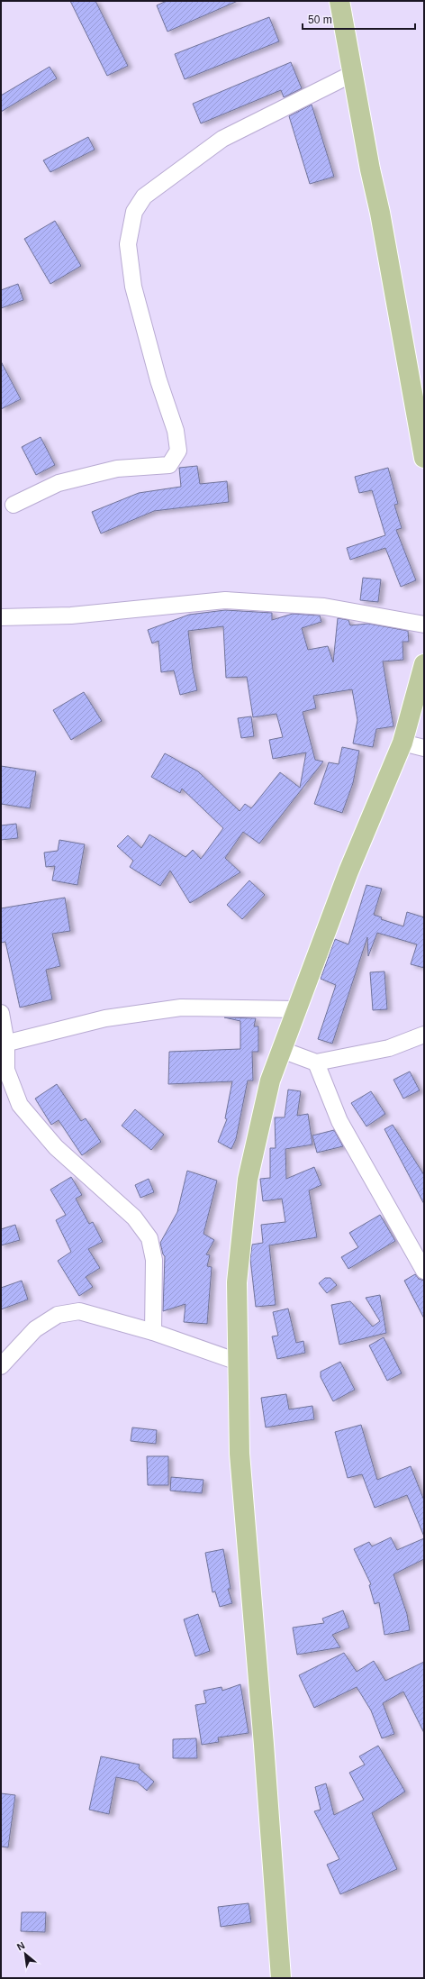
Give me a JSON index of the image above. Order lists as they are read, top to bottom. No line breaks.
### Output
{"scale_bar":"50 m","north":"top left"}
